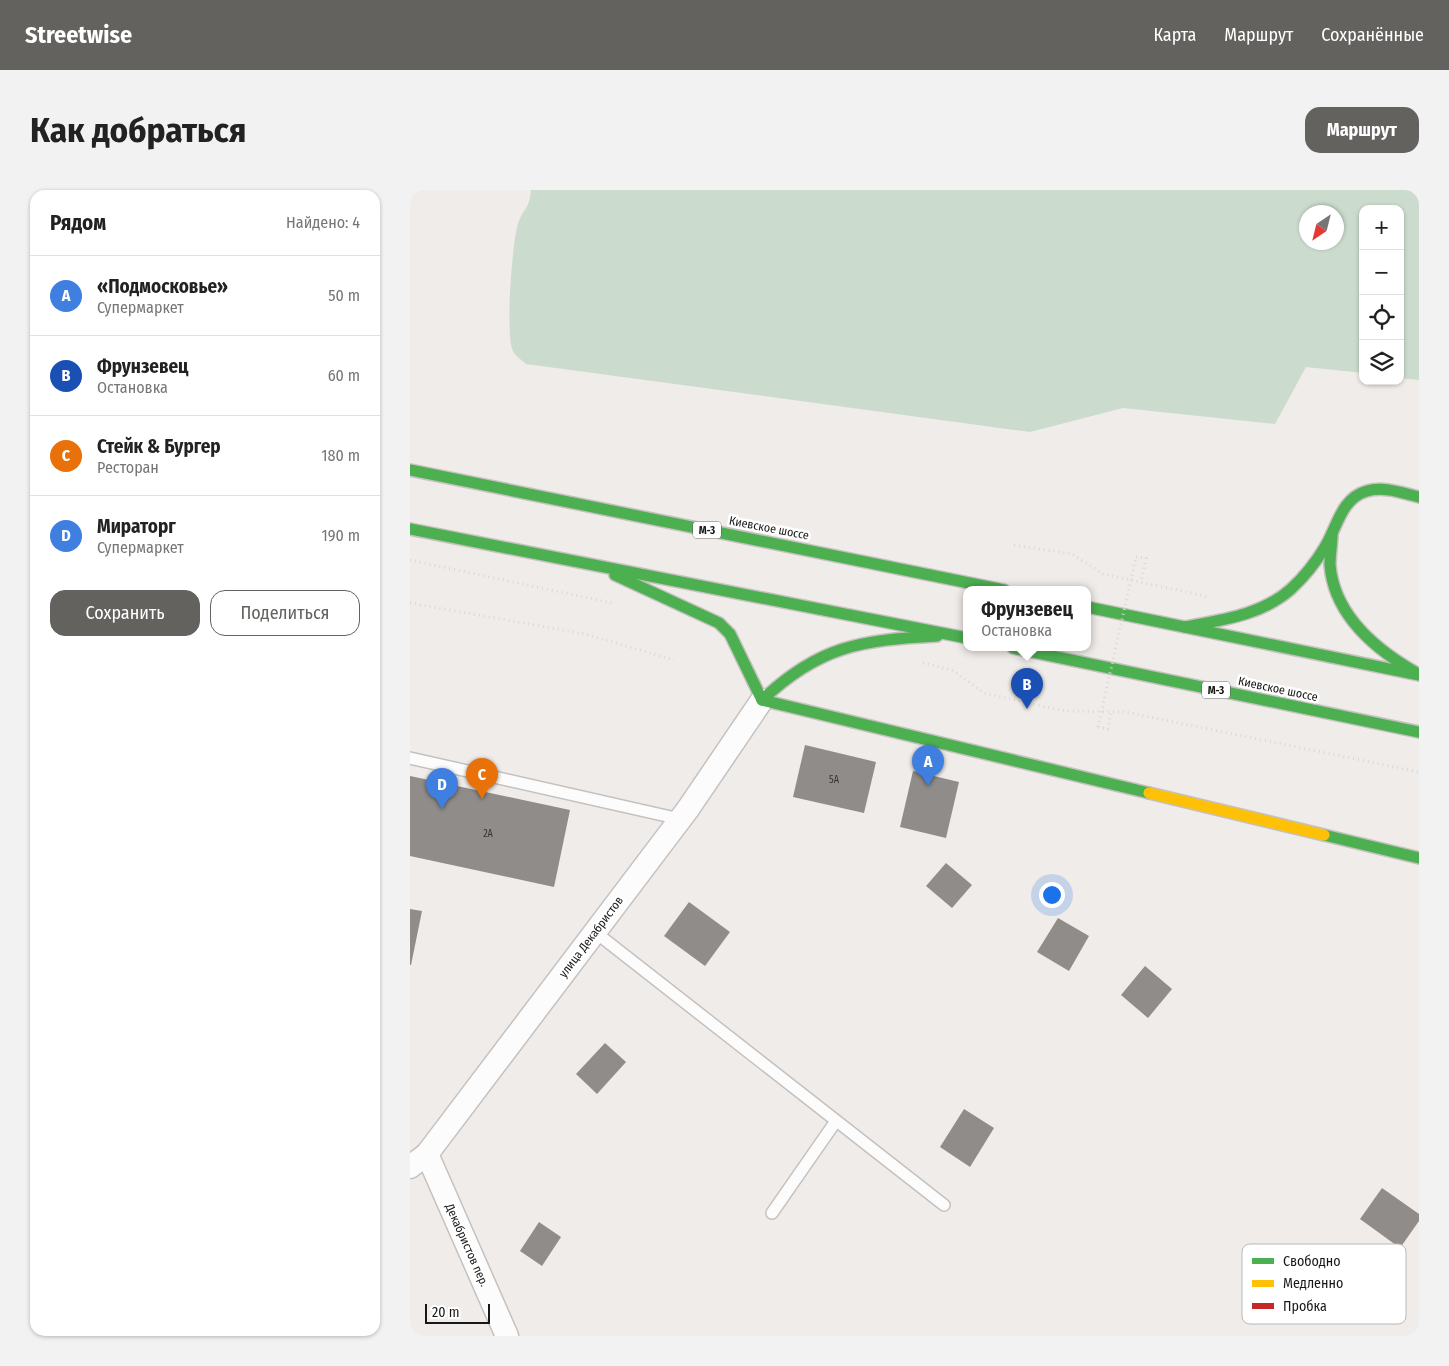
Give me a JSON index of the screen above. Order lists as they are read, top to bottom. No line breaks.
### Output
{"streets":{"main road":["Киевское шоссе","М-3"],"street":["улица Декабристов","Декабристов пер."]},"crossings":[["улица Декабристов","Декабристов пер."]],"house_numbers":["5А","2А"],"legend":["Свободно","Медленно","Пробка"],"scale_bar":"20 m","north":"bottom left","page":{"header":"Streetwise","nav":["Карта","Маршрут","Сохранённые"],"buttons":["Маршрут",["Сохранить","Поделиться"]],"title":"Как добраться","heading":["Рядом","Найдено: 4"],"map_buttons":["+","−"],"list":[{"mark":"A","name":"«Подмосковье»","note":"Супермаркет","value":"50 m"},{"mark":"B","name":"Фрунзевец","note":"Остановка","value":"60 m"},{"mark":"C","name":"Стейк & Бургер","note":"Ресторан","value":"180 m"},{"mark":"D","name":"Мираторг","note":"Супермаркет","value":"190 m"}],"popup":["Фрунзевец","Остановка"],"pins":["B","A","C","D"],"scale":"20 m"}}
